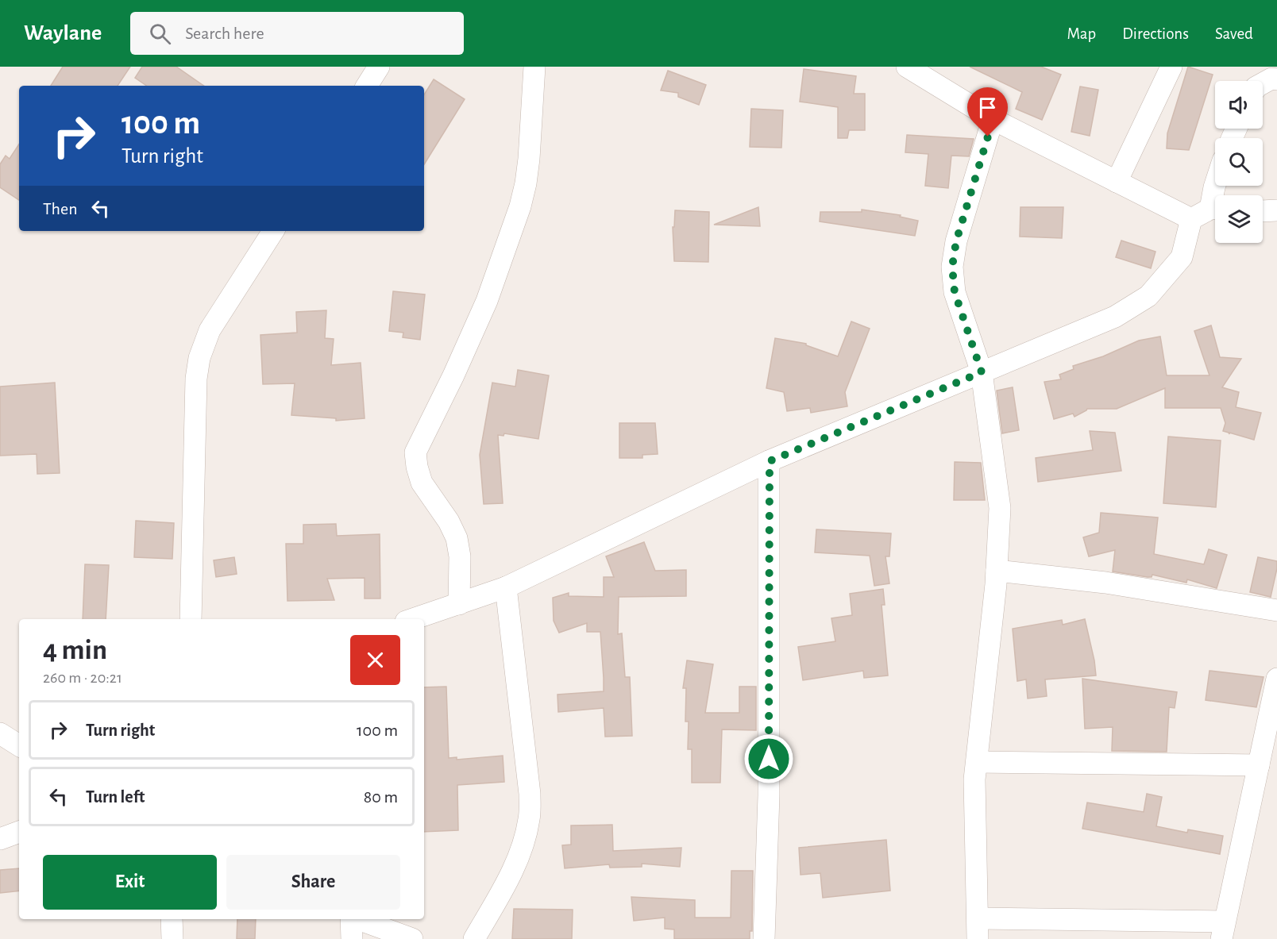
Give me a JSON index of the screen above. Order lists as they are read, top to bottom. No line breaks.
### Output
{"page":{"header":"Waylane","search":"Search here","nav":["Map","Directions","Saved"],"turn":["100 m","Turn right"],"then":"Then","heading":["4 min","260 m · 20:21"],"list":[{"name":"Turn right","value":"100 m"},{"name":"Turn left","value":"80 m"}],"buttons":["Exit","Share"]}}
